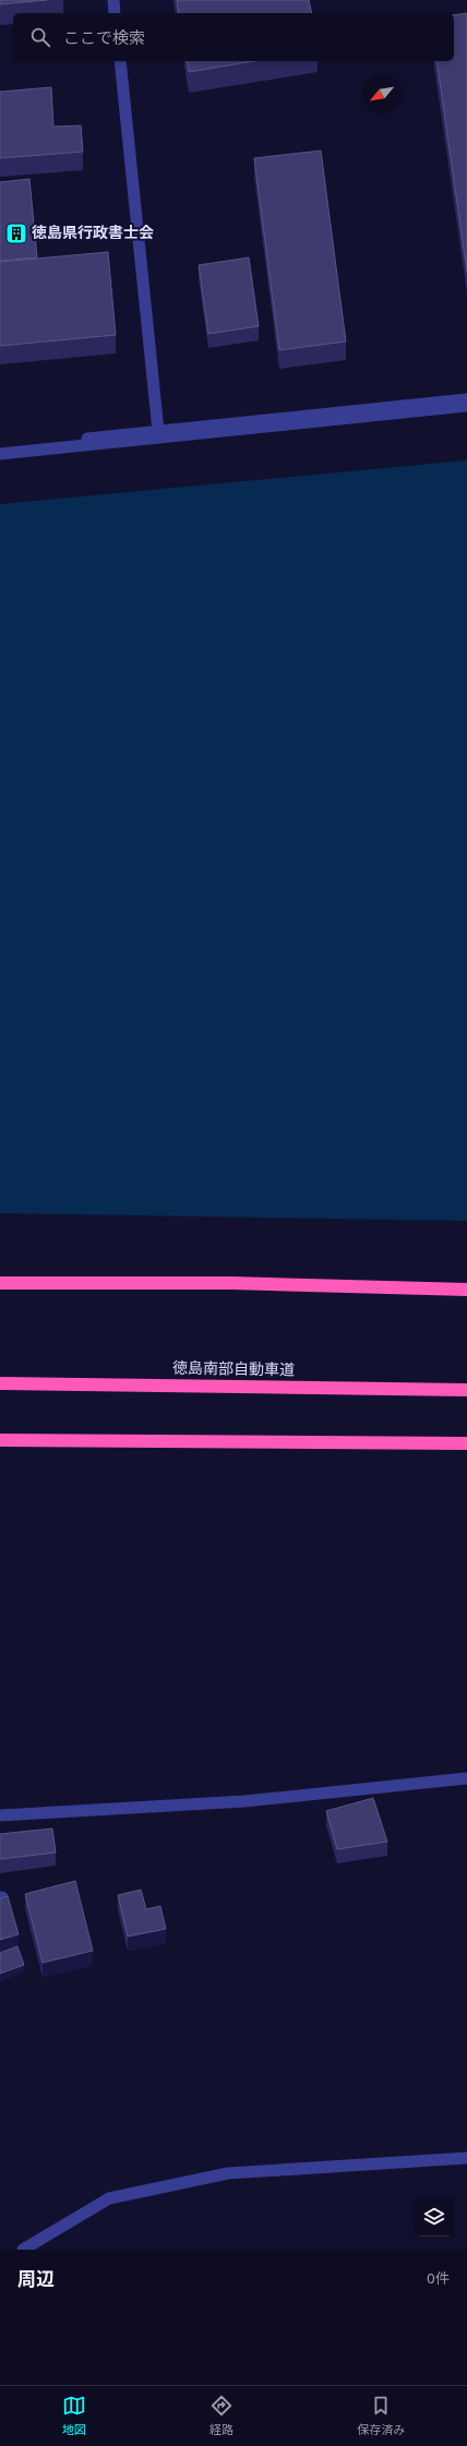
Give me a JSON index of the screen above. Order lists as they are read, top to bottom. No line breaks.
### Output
{"streets":{"highway":["徳島南部自動車道"]},"places":{"building":["徳島県行政書士会"]},"north":"bottom left","page":{"search":"ここで検索","heading":["周辺","0件"],"nav":["地図","経路","保存済み"]}}
